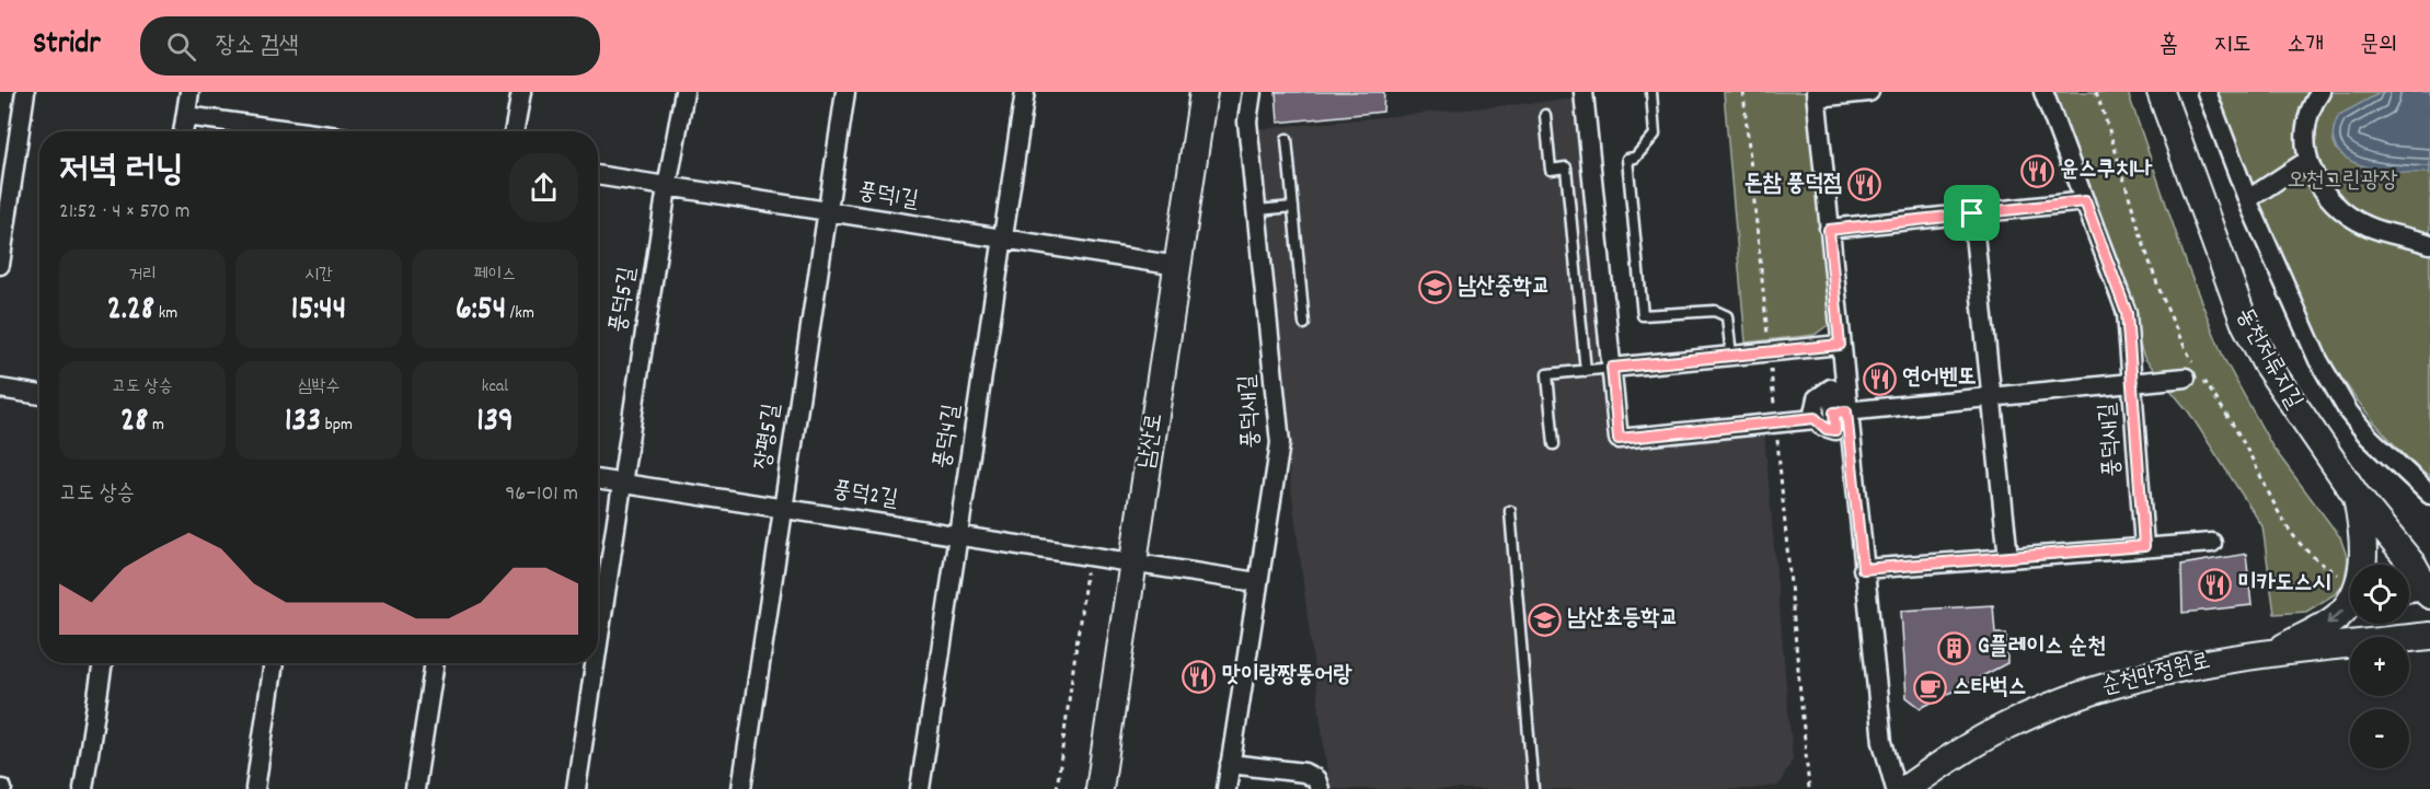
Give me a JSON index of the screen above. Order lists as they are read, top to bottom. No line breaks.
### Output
{"streets":{"main road":["동천저류지길","남산로","순천만정원로"],"street":["풍덕1길","풍덕5길","풍덕새길","장평5길","풍덕4길","풍덕2길"]},"crossings":[["풍덕1길","풍덕5길"],["풍덕1길","장평5길"],["풍덕1길","풍덕4길"],["풍덕1길","남산로"],["풍덕5길","풍덕2길"],["풍덕새길","풍덕2길"],["장평5길","풍덕2길"],["풍덕4길","풍덕2길"],["남산로","풍덕2길"]],"parks":["오천그린광장"],"places":{"restaurant":["윤스쿠치나","돈참 풍덕점","연어벤또","미카도스시","맛이랑짱뚱어랑"],"school or university":["남산중학교","남산초등학교"],"building":["G플레이스 순천"],"cafe":["스타벅스"]},"page":{"header":"Stridr","search":"장소 검색","nav":["홈","지도","소개","문의"],"heading":["저녁 러닝","21:52 · 4 × 570 m"],"stats":[["거리","2.28 km"],["시간","15:44"],["페이스","6:54 /km"],["고도 상승","28 m"],["심박수","133 bpm"],["kcal","139"]],"chart":["고도 상승","96–101 m"],"map_buttons":["+","−"]}}
